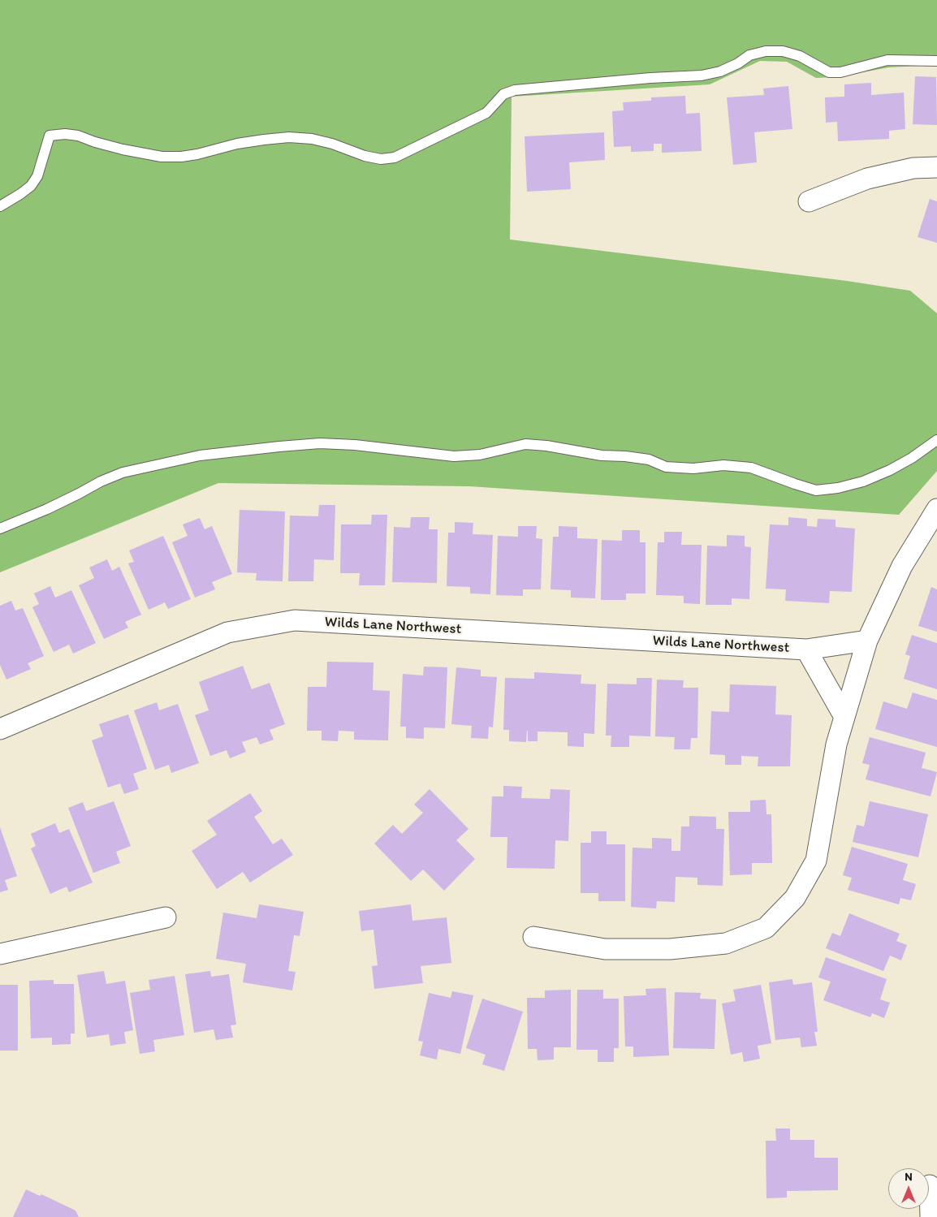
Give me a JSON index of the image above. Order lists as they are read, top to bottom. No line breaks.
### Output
{"streets":{"street":["Wilds Lane Northwest"]},"north":"top"}
